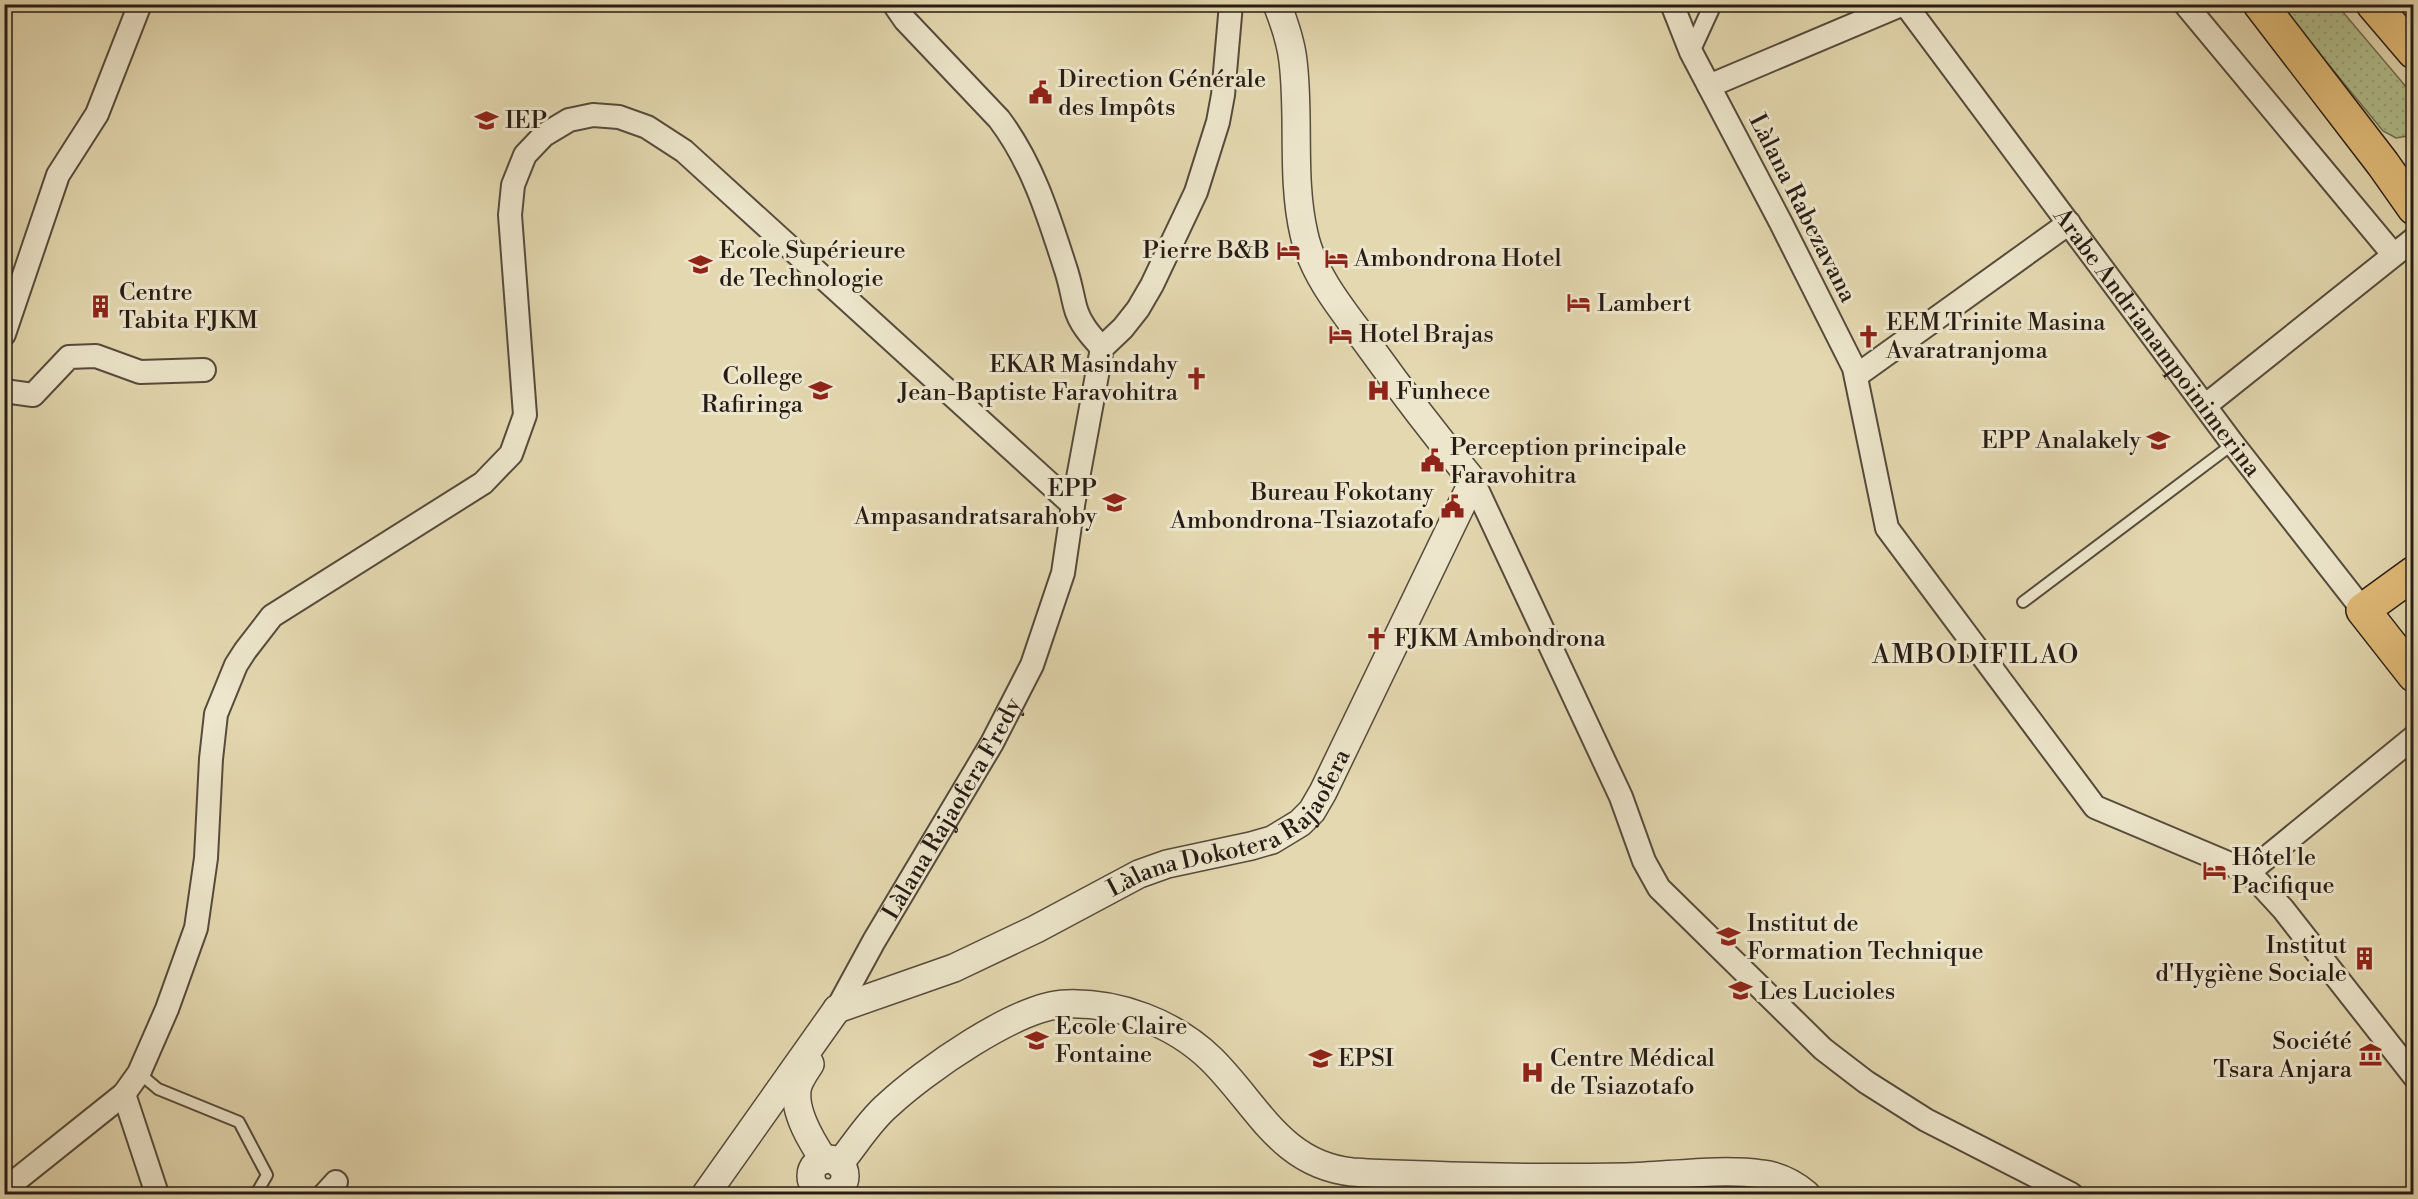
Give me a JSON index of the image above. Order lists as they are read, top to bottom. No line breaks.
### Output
{"streets":{"main road":["Arabe Andrianampoinimerina"],"street":["Làlana Rabezavana","Làlana Rajaofera Fredy","Làlana Dokotera Rajaofera"]},"crossings":[["Làlana Rajaofera Fredy","Làlana Dokotera Rajaofera"]],"districts":["AMBODIFILAO"],"places":{"public building":["Direction Générale des Impôts","Perception principale Faravohitra","Bureau Fokotany Ambondrona-Tsiazotafo"],"school or university":["IEP","Ecole Supérieure de Technologie","College Rafiringa","EPP Analakely","EPP Ampasandratsarahoby","Institut de Formation Technique","Les Lucioles","Ecole Claire Fontaine","EPSI"],"hotel":["Pierre B&B","Ambondrona Hotel","Lambert","Hotel Brajas","Hôtel le Pacifique"],"building":["Centre Tabita FJKM","Institut d'Hygiène Sociale"],"church":["EEM Trinite Masina Avaratranjoma","EKAR Masindahy Jean-Baptiste Faravohitra","FJKM Ambondrona"],"hospital":["Funhece","Centre Médical de Tsiazotafo"],"museum":["Société Tsara Anjara"]}}
